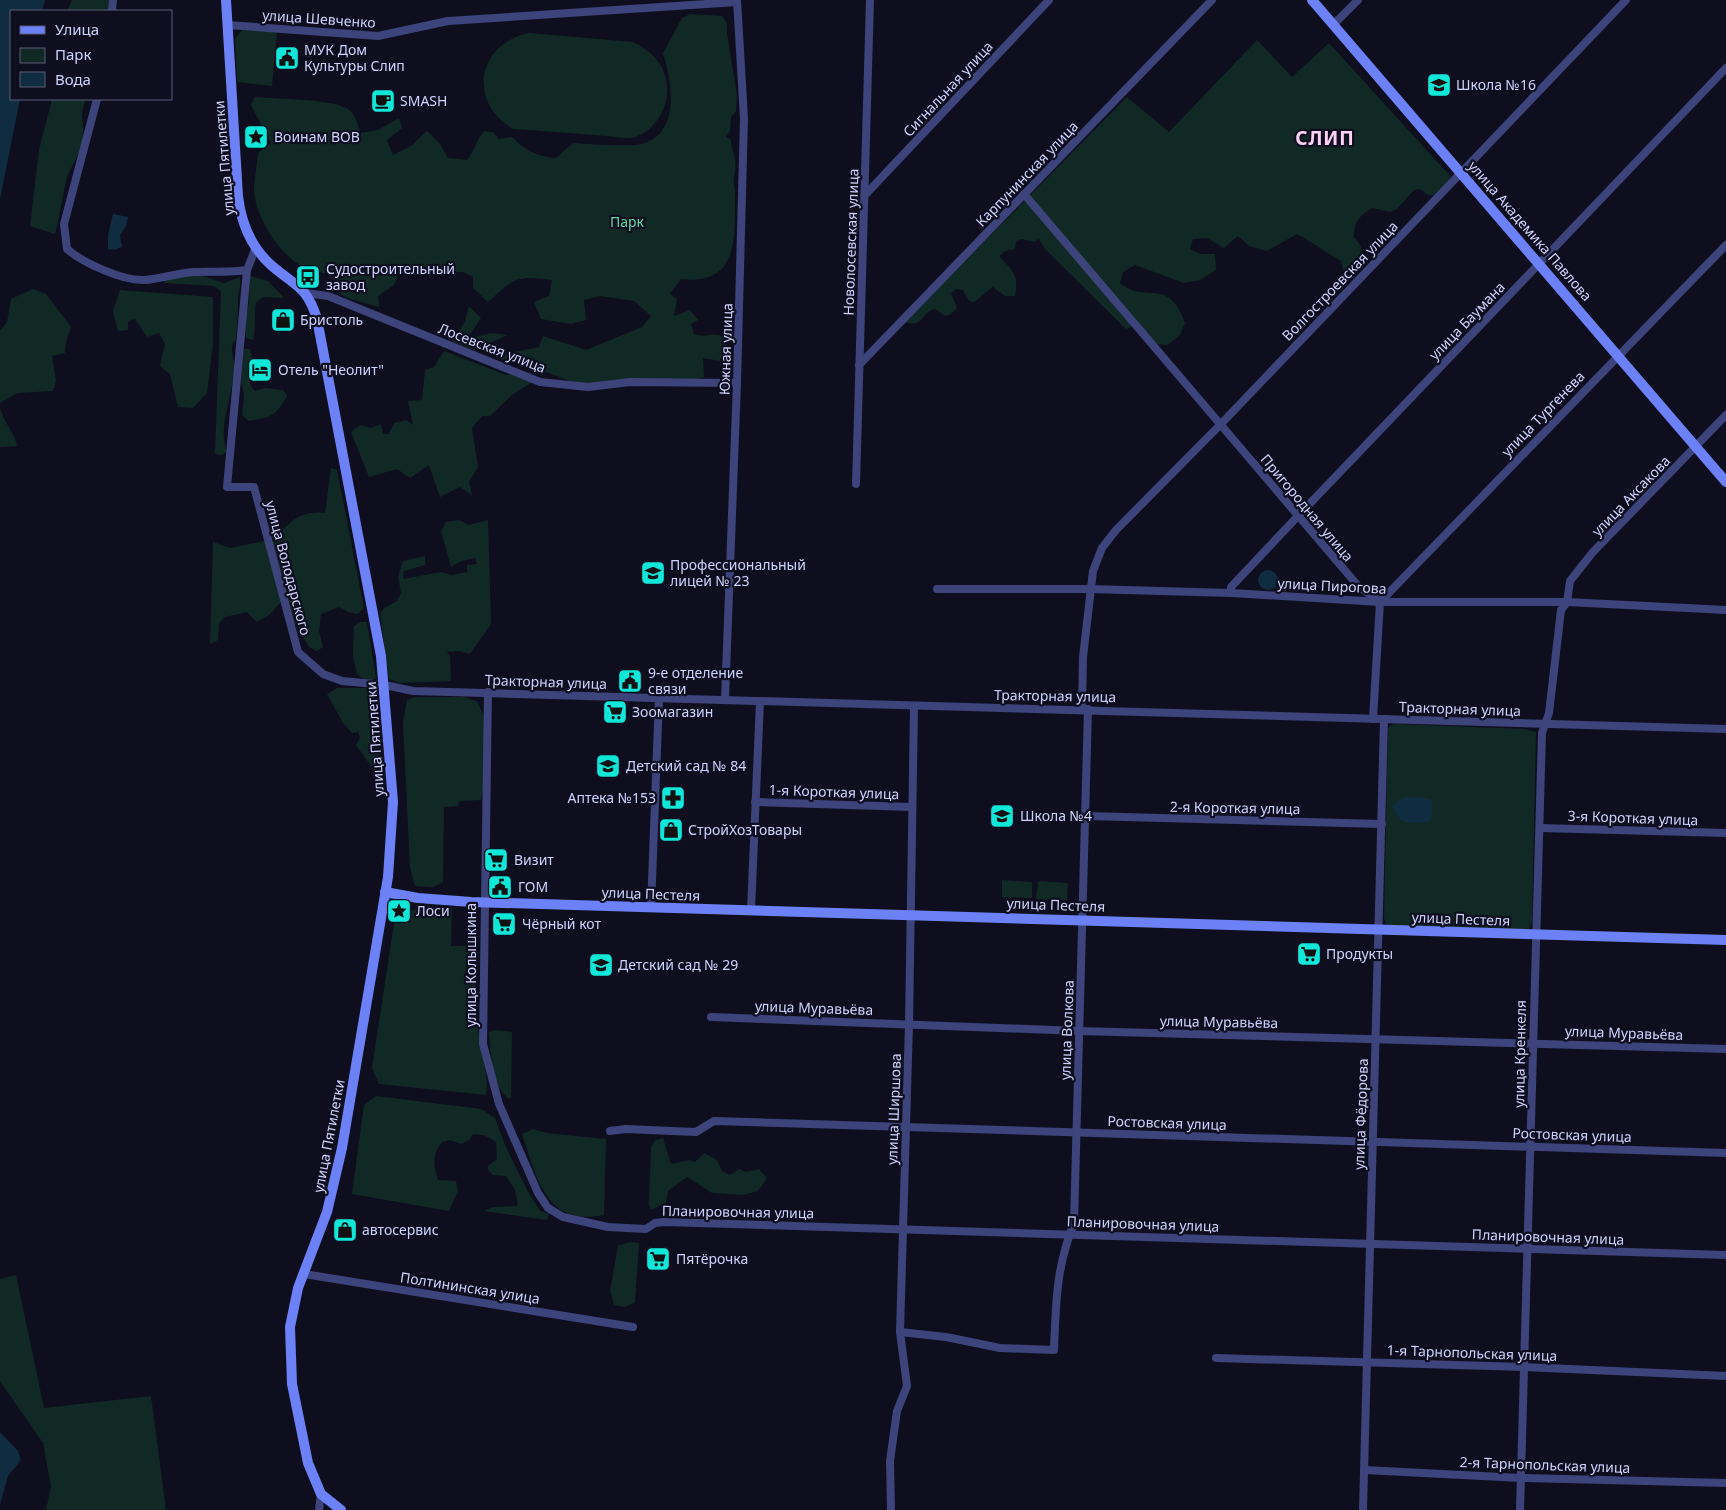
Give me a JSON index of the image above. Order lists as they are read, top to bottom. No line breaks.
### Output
{"streets":{"street":["улица Шевченко","Сигнальная улица","улица Пятилетки","Карпунинская улица","улица Академика Павлова","Новолосевская улица","Волгостроевская улица","улица Баумана","Лосевская улица","Южная улица","улица Тургенева","улица Аксакова","Пригородная улица","улица Володарского","улица Пирогова","Тракторная улица","1-я Короткая улица","2-я Короткая улица","3-я Короткая улица","улица Пестеля","улица Колышкина","улица Муравьёва","улица Волкова","улица Кренкеля","улица Ширшова","улица Фёдорова","Ростовская улица","Планировочная улица","Полтининская улица","1-я Тарнопольская улица","2-я Тарнопольская улица"]},"crossings":[["улица Шевченко","улица Пятилетки"],["улица Шевченко","Южная улица"],["Сигнальная улица","Новолосевская улица"],["улица Пятилетки","Лосевская улица"],["улица Пятилетки","улица Володарского"],["улица Пятилетки","Тракторная улица"],["улица Пятилетки","улица Пестеля"],["улица Пятилетки","Полтининская улица"],["Карпунинская улица","Новолосевская улица"],["Карпунинская улица","Пригородная улица"],["улица Академика Павлова","Волгостроевская улица"],["улица Академика Павлова","улица Баумана"],["улица Академика Павлова","улица Тургенева"],["улица Академика Павлова","улица Аксакова"],["Волгостроевская улица","Пригородная улица"],["Волгостроевская улица","улица Пирогова"],["Волгостроевская улица","улица Волкова"],["улица Баумана","Пригородная улица"],["улица Баумана","улица Пирогова"],["Лосевская улица","Южная улица"],["Южная улица","Тракторная улица"],["улица Тургенева","Пригородная улица"],["улица Тургенева","улица Пирогова"],["улица Аксакова","улица Пирогова"],["улица Аксакова","улица Кренкеля"],["Пригородная улица","улица Пирогова"],["улица Володарского","Тракторная улица"],["улица Пирогова","улица Волкова"],["улица Пирогова","улица Кренкеля"],["Тракторная улица","улица Колышкина"],["Тракторная улица","улица Волкова"],["Тракторная улица","улица Кренкеля"],["Тракторная улица","улица Ширшова"],["Тракторная улица","улица Фёдорова"],["1-я Короткая улица","улица Ширшова"],["2-я Короткая улица","улица Волкова"],["2-я Короткая улица","улица Фёдорова"],["3-я Короткая улица","улица Кренкеля"],["улица Пестеля","улица Колышкина"],["улица Пестеля","улица Волкова"],["улица Пестеля","улица Кренкеля"],["улица Пестеля","улица Ширшова"],["улица Пестеля","улица Фёдорова"],["улица Колышкина","Планировочная улица"],["улица Муравьёва","улица Волкова"],["улица Муравьёва","улица Кренкеля"],["улица Муравьёва","улица Ширшова"],["улица Муравьёва","улица Фёдорова"],["улица Волкова","улица Ширшова"],["улица Волкова","Ростовская улица"],["улица Волкова","Планировочная улица"],["улица Кренкеля","Ростовская улица"],["улица Кренкеля","Планировочная улица"],["улица Кренкеля","1-я Тарнопольская улица"],["улица Кренкеля","2-я Тарнопольская улица"],["улица Ширшова","Ростовская улица"],["улица Ширшова","Планировочная улица"],["улица Фёдорова","Ростовская улица"],["улица Фёдорова","Планировочная улица"],["улица Фёдорова","1-я Тарнопольская улица"],["улица Фёдорова","2-я Тарнопольская улица"]],"districts":["СЛИП"],"parks":["Парк"],"places":{"public building":["МУК Дом Культуры Слип","9-е отделение связи","ГОМ"],"school or university":["Школа №16","Профессиональный лицей № 23","Детский сад № 84","Школа №4","Детский сад № 29"],"cafe":["SMASH"],"place":["Воинам ВОВ","Лоси"],"bus stop":["Судостроительный завод"],"shop":["Бристоль","СтройХозТовары","автосервис"],"hotel":["Отель \"Неолит\""],"supermarket":["Зоомагазин","Визит","Чёрный кот","Продукты","Пятёрочка"],"pharmacy":["Аптека №153"]},"legend":["Улица","Парк","Вода"]}
